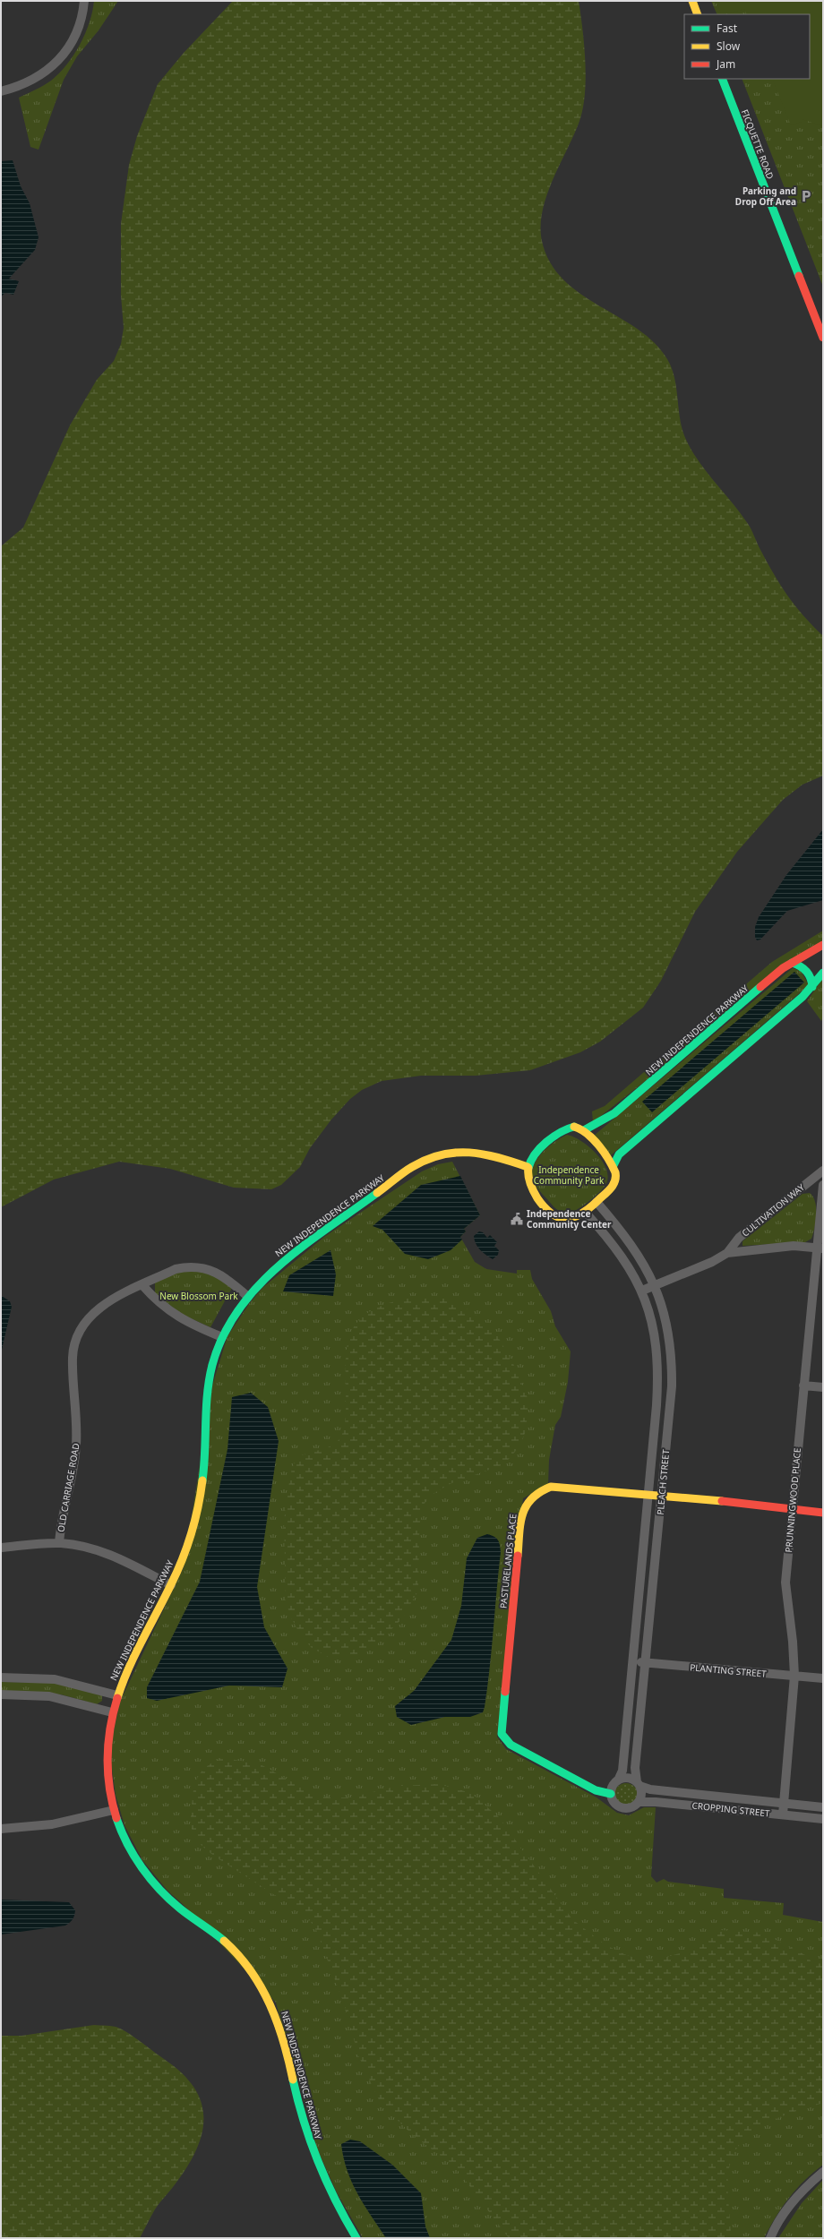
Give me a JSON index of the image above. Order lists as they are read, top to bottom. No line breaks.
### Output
{"streets":{"street":["FICQUETTE ROAD","NEW INDEPENDENCE PARKWAY","CULTIVATION WAY","PLEACH STREET","OLD CARRIAGE ROAD","PRUNNINGWOOD PLACE","PASTURELANDS PLACE","PLANTING STREET","CROPPING STREET"]},"crossings":[["NEW INDEPENDENCE PARKWAY","PLEACH STREET"],["NEW INDEPENDENCE PARKWAY","OLD CARRIAGE ROAD"],["CULTIVATION WAY","PLEACH STREET"],["CULTIVATION WAY","PRUNNINGWOOD PLACE"],["PLEACH STREET","PASTURELANDS PLACE"],["PLEACH STREET","PLANTING STREET"],["PLEACH STREET","CROPPING STREET"],["PRUNNINGWOOD PLACE","PASTURELANDS PLACE"],["PRUNNINGWOOD PLACE","PLANTING STREET"],["PRUNNINGWOOD PLACE","CROPPING STREET"],["PASTURELANDS PLACE","CROPPING STREET"]],"parks":["Independence Community Park","New Blossom Park"],"places":{"parking":["Parking and Drop Off Area"],"public building":["Independence Community Center"]},"legend":["Fast","Slow","Jam"]}
